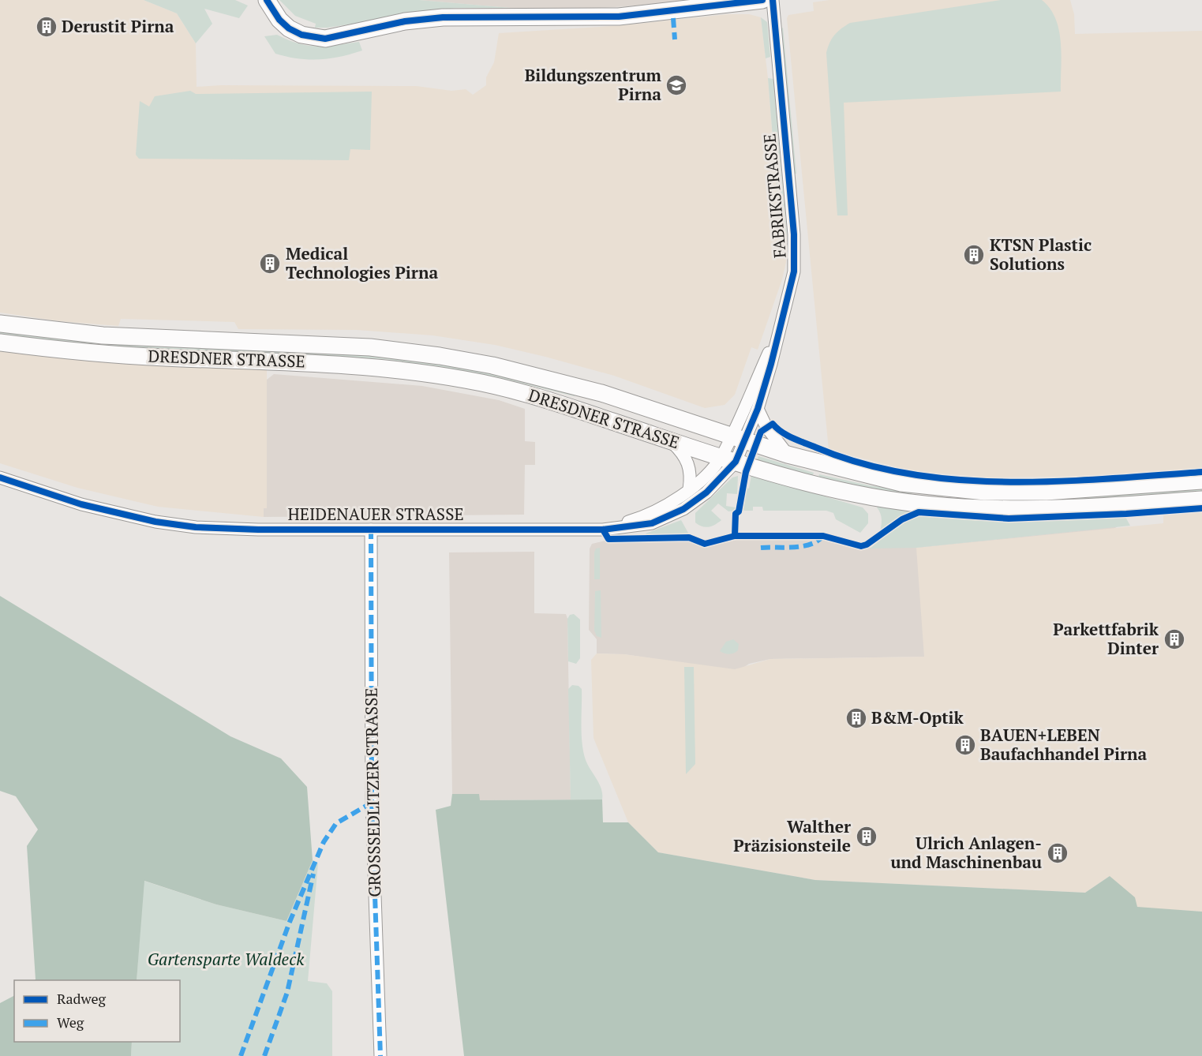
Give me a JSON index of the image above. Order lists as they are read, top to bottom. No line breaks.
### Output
{"streets":{"main road":["DRESDNER STRASSE"],"street":["FABRIKSTRASSE","HEIDENAUER STRASSE","GROSSSEDLITZER STRASSE"]},"crossings":[["FABRIKSTRASSE","DRESDNER STRASSE"],["DRESDNER STRASSE","HEIDENAUER STRASSE"],["HEIDENAUER STRASSE","GROSSSEDLITZER STRASSE"]],"parks":["Gartensparte Waldeck"],"places":{"building":["Derustit Pirna","KTSN Plastic Solutions","Medical Technologies Pirna","Parkettfabrik Dinter","B&M-Optik","BAUEN+LEBEN Baufachhandel Pirna","Walther Präzisionsteile","Ulrich Anlagen- und Maschinenbau"],"school or university":["Bildungszentrum Pirna"]},"legend":["Radweg","Weg"]}
